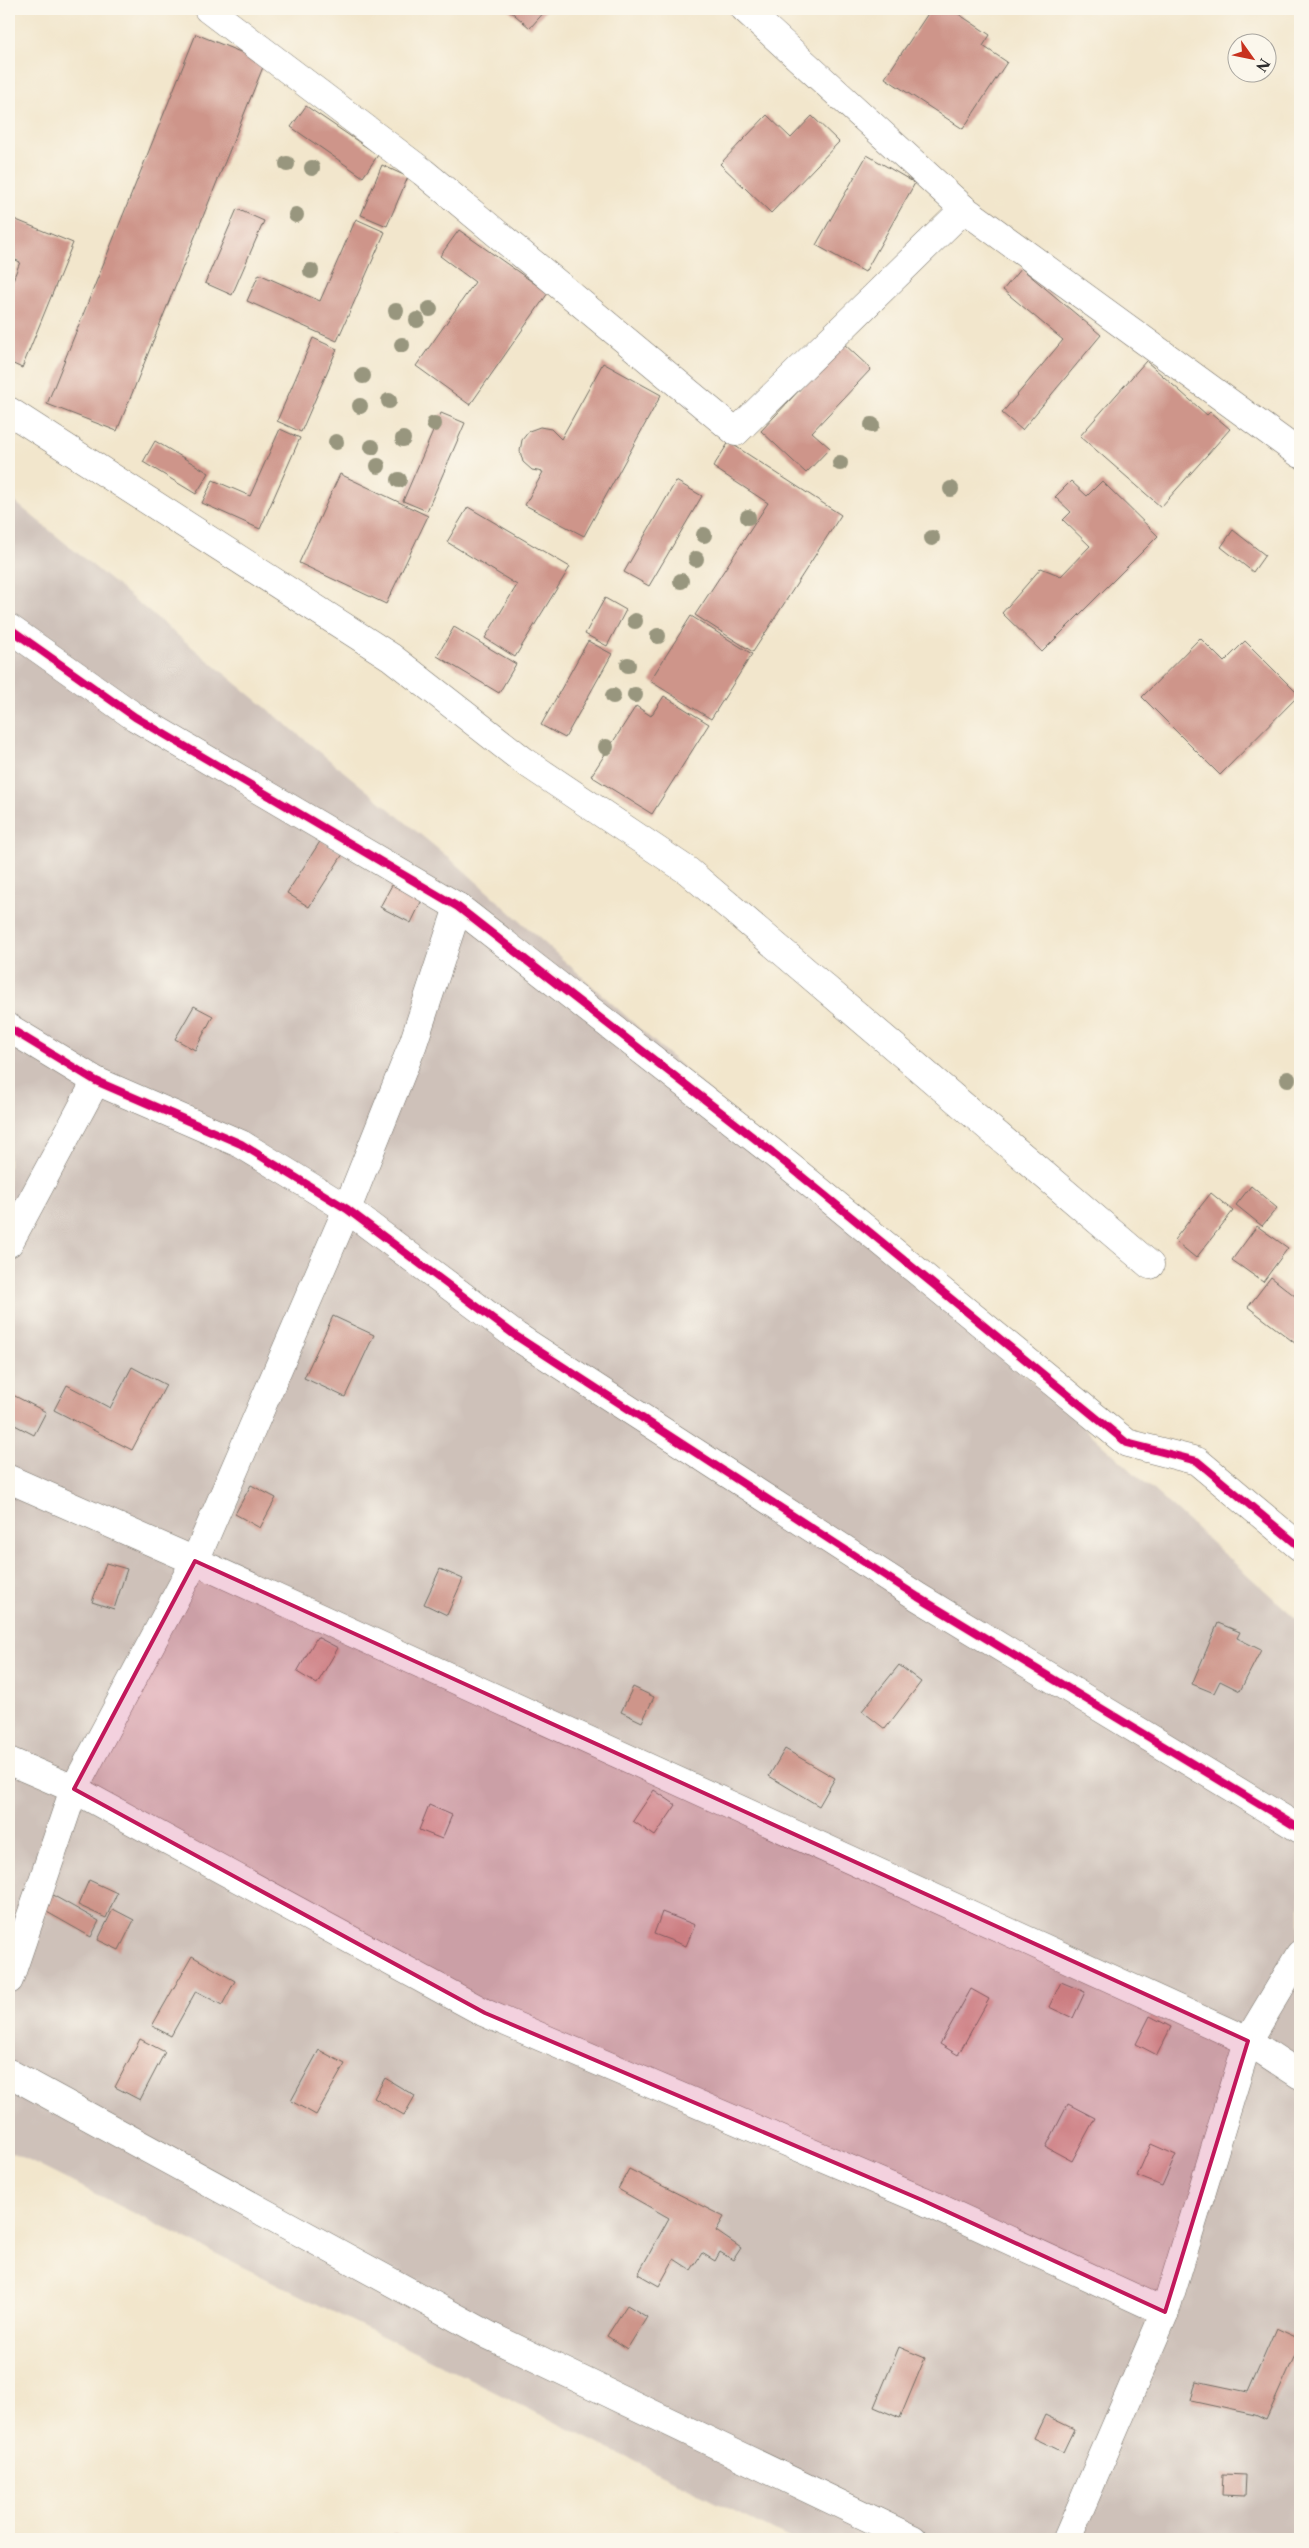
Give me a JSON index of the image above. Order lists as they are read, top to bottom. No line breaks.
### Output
{"north":"bottom right"}
